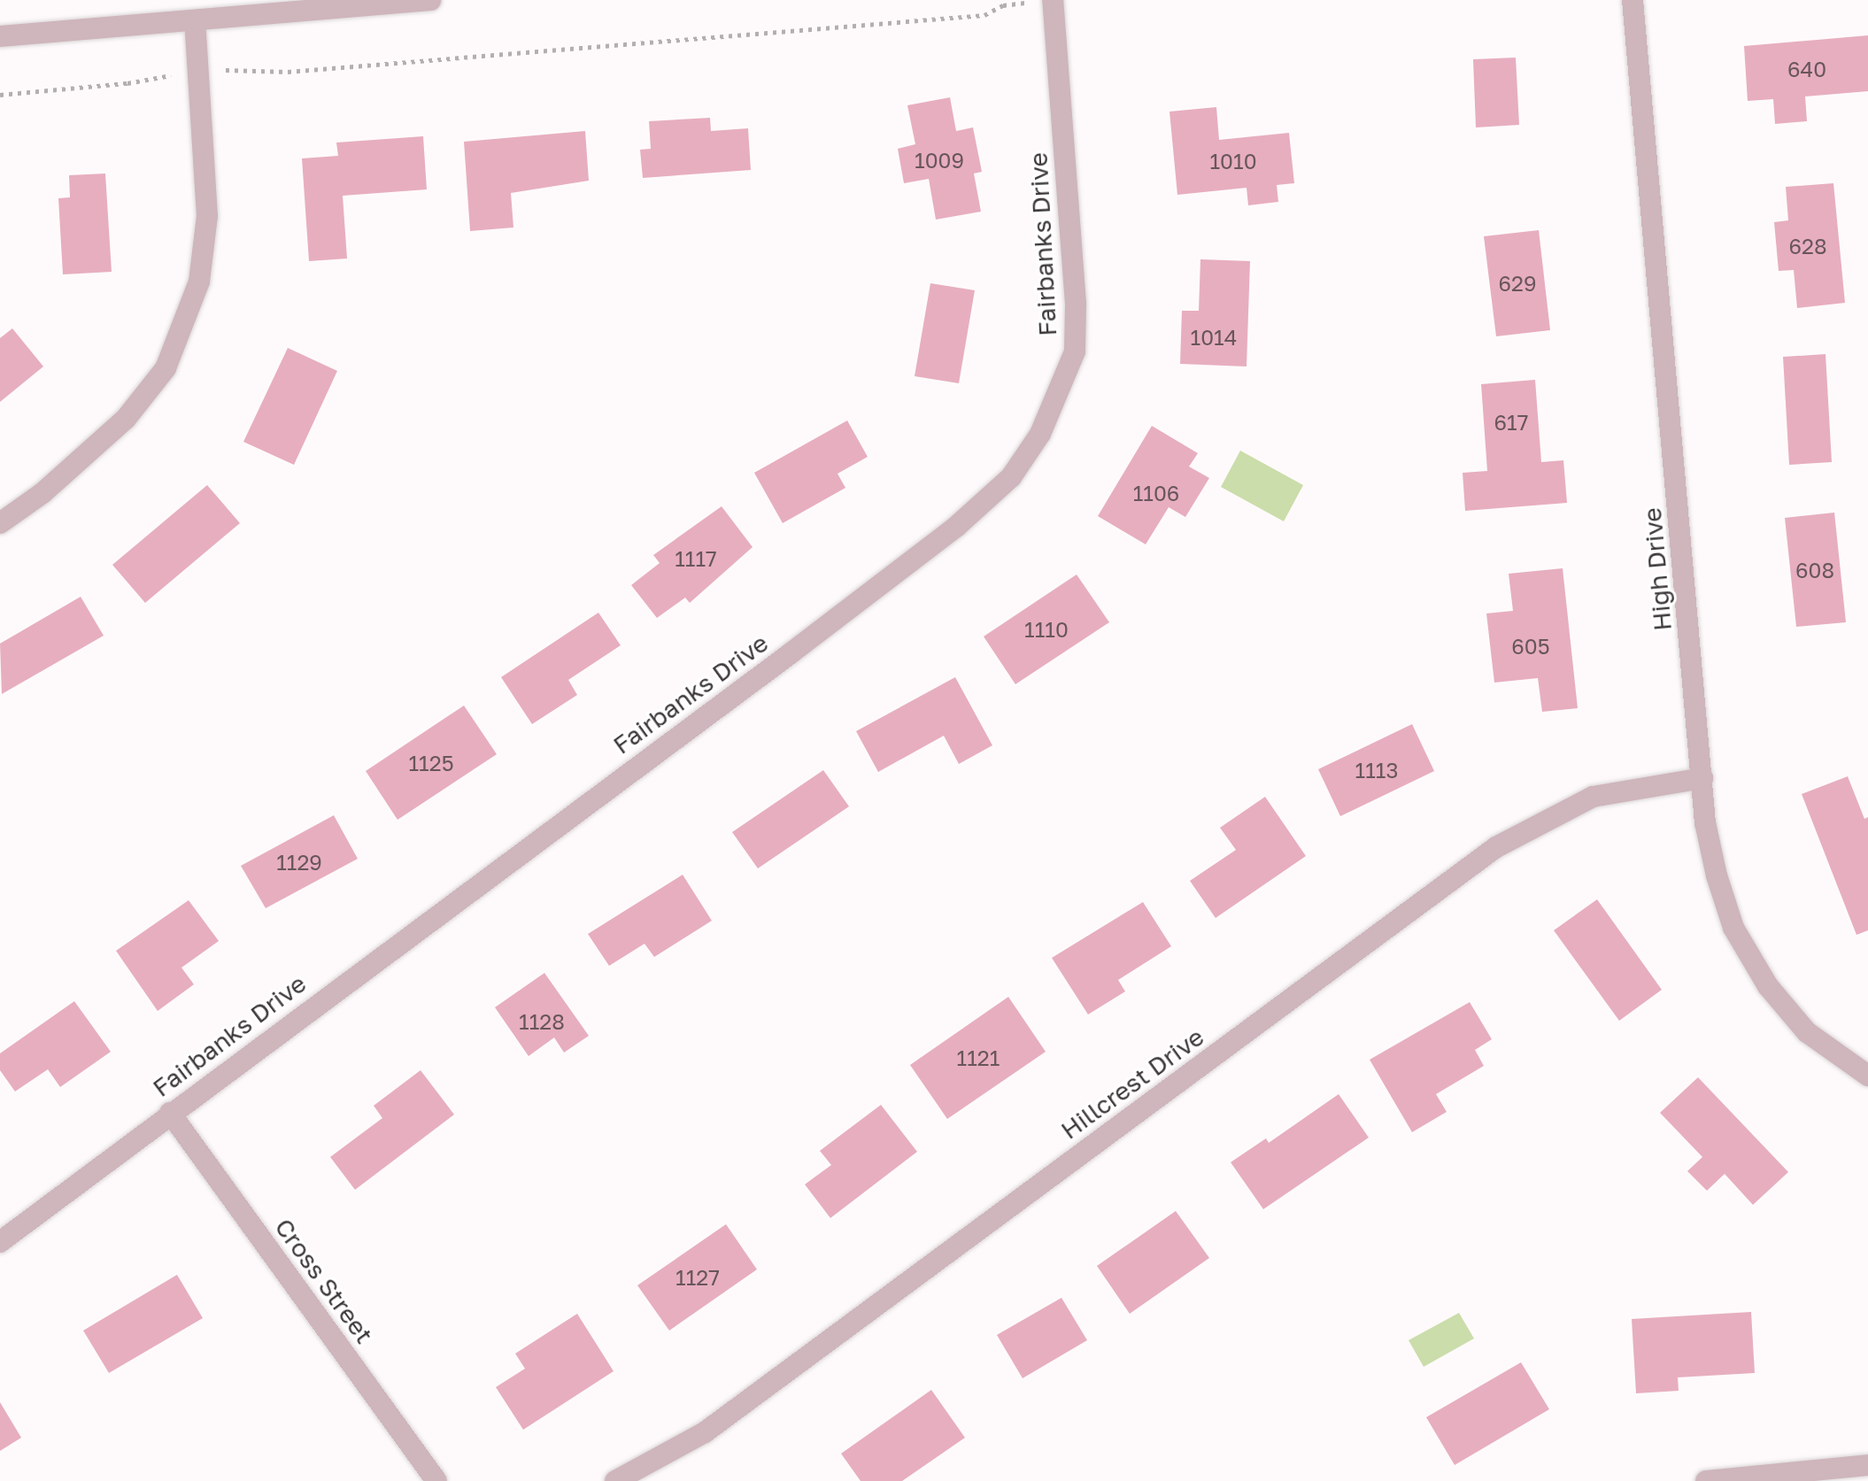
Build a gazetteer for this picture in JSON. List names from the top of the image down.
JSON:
{
  "streets": {
    "street": [
      "Fairbanks Drive",
      "High Drive",
      "Hillcrest Drive",
      "Cross Street"
    ]
  },
  "crossings": [
    ["Fairbanks Drive", "Cross Street"],
    ["High Drive", "Hillcrest Drive"]
  ],
  "house_numbers": [
    "640",
    "1009",
    "1010",
    "628",
    "629",
    "1014",
    "617",
    "1106",
    "1117",
    "608",
    "1110",
    "605",
    "1125",
    "1113",
    "1129",
    "1128",
    "1121",
    "1127"
  ]
}
